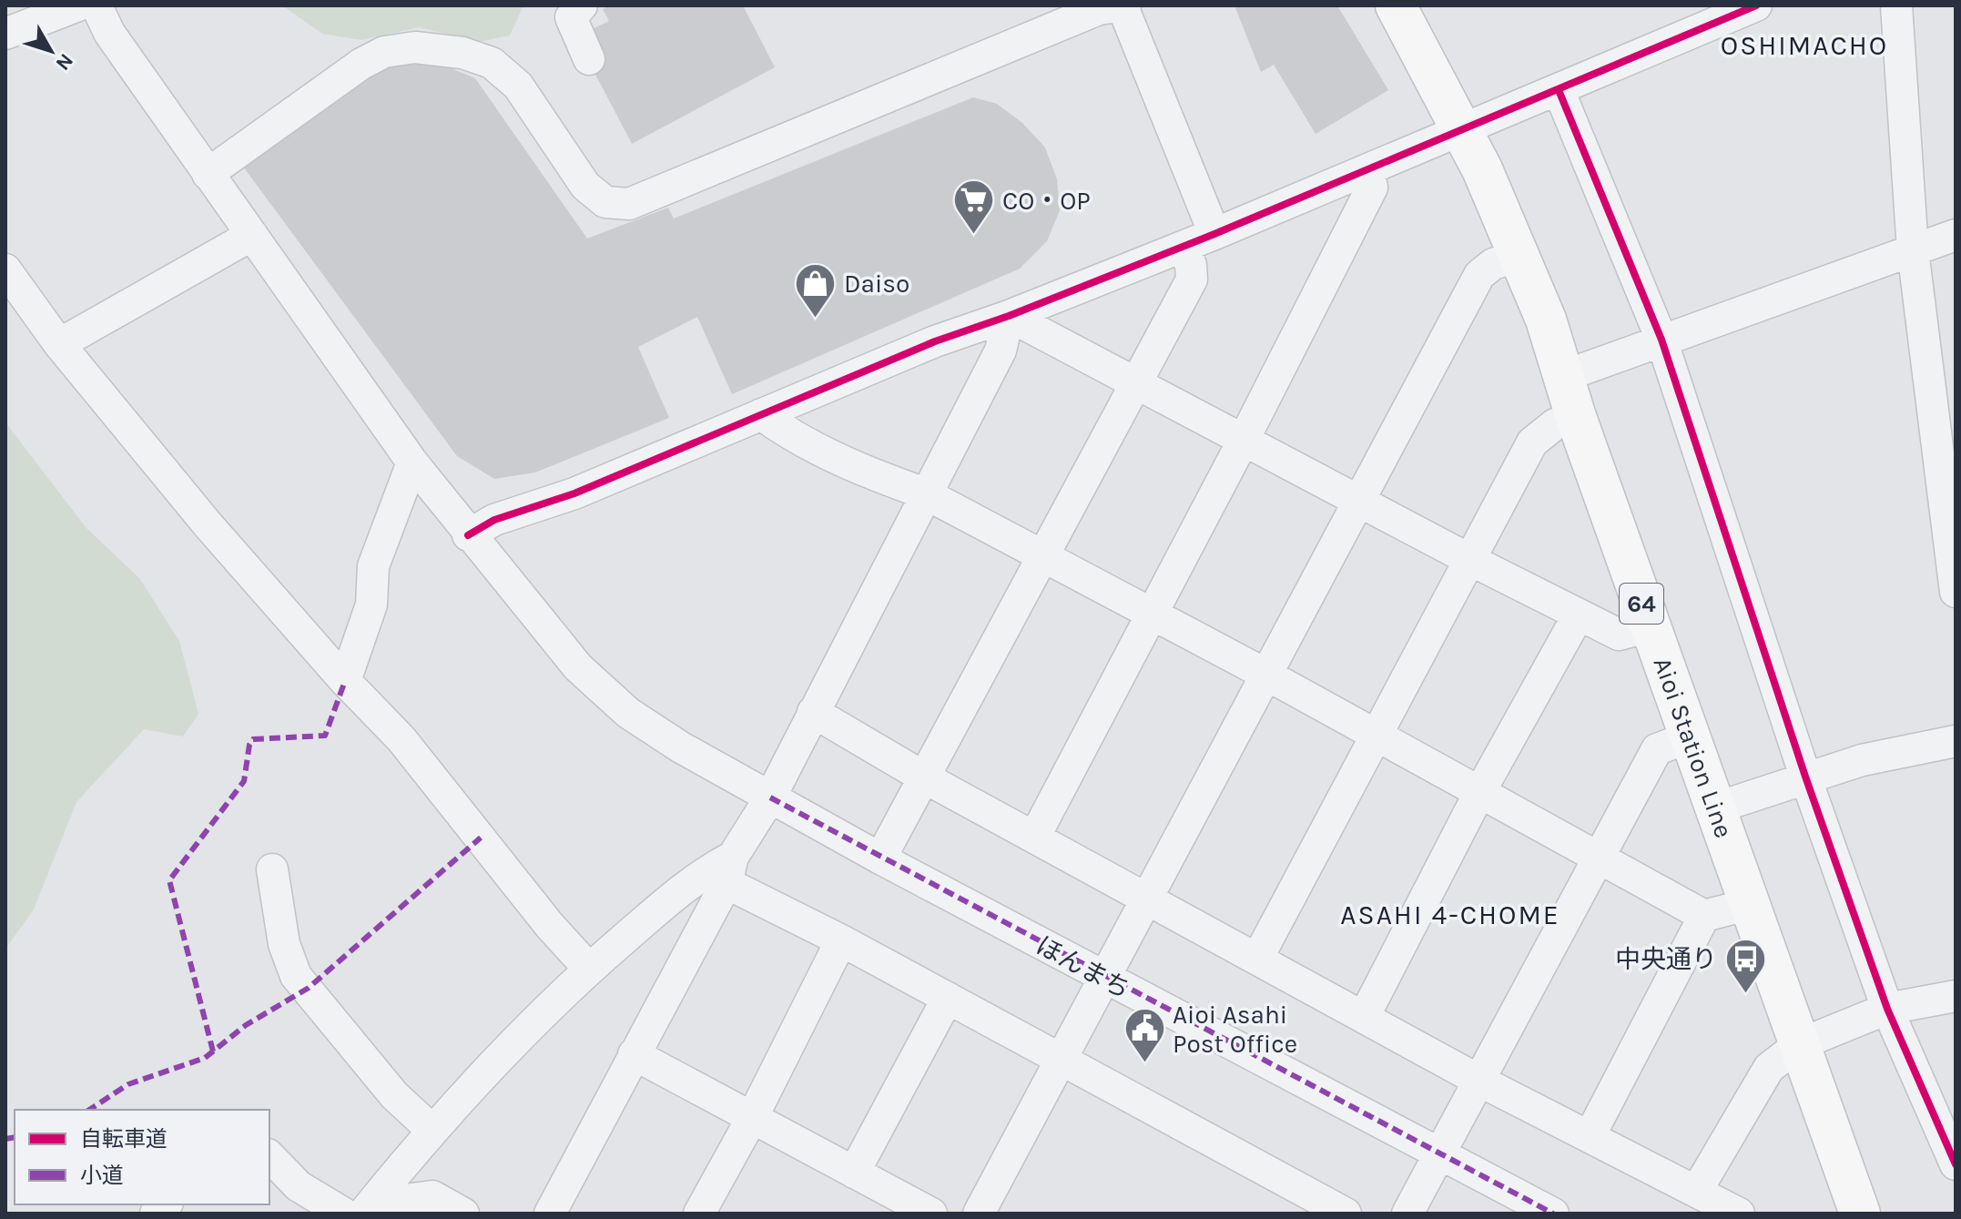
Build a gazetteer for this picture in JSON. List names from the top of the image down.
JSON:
{
  "streets": {
    "main road": ["64", "Aioi Station Line"],
    "street": ["ほんまち"]
  },
  "districts": ["OSHIMACHO", "ASAHI 4-CHOME"],
  "places": {
    "supermarket": ["CO・OP"],
    "shop": ["Daiso"],
    "bus stop": ["中央通り"],
    "public building": ["Aioi Asahi Post Office"]
  },
  "legend": ["自転車道", "小道"],
  "north": "bottom right"
}
